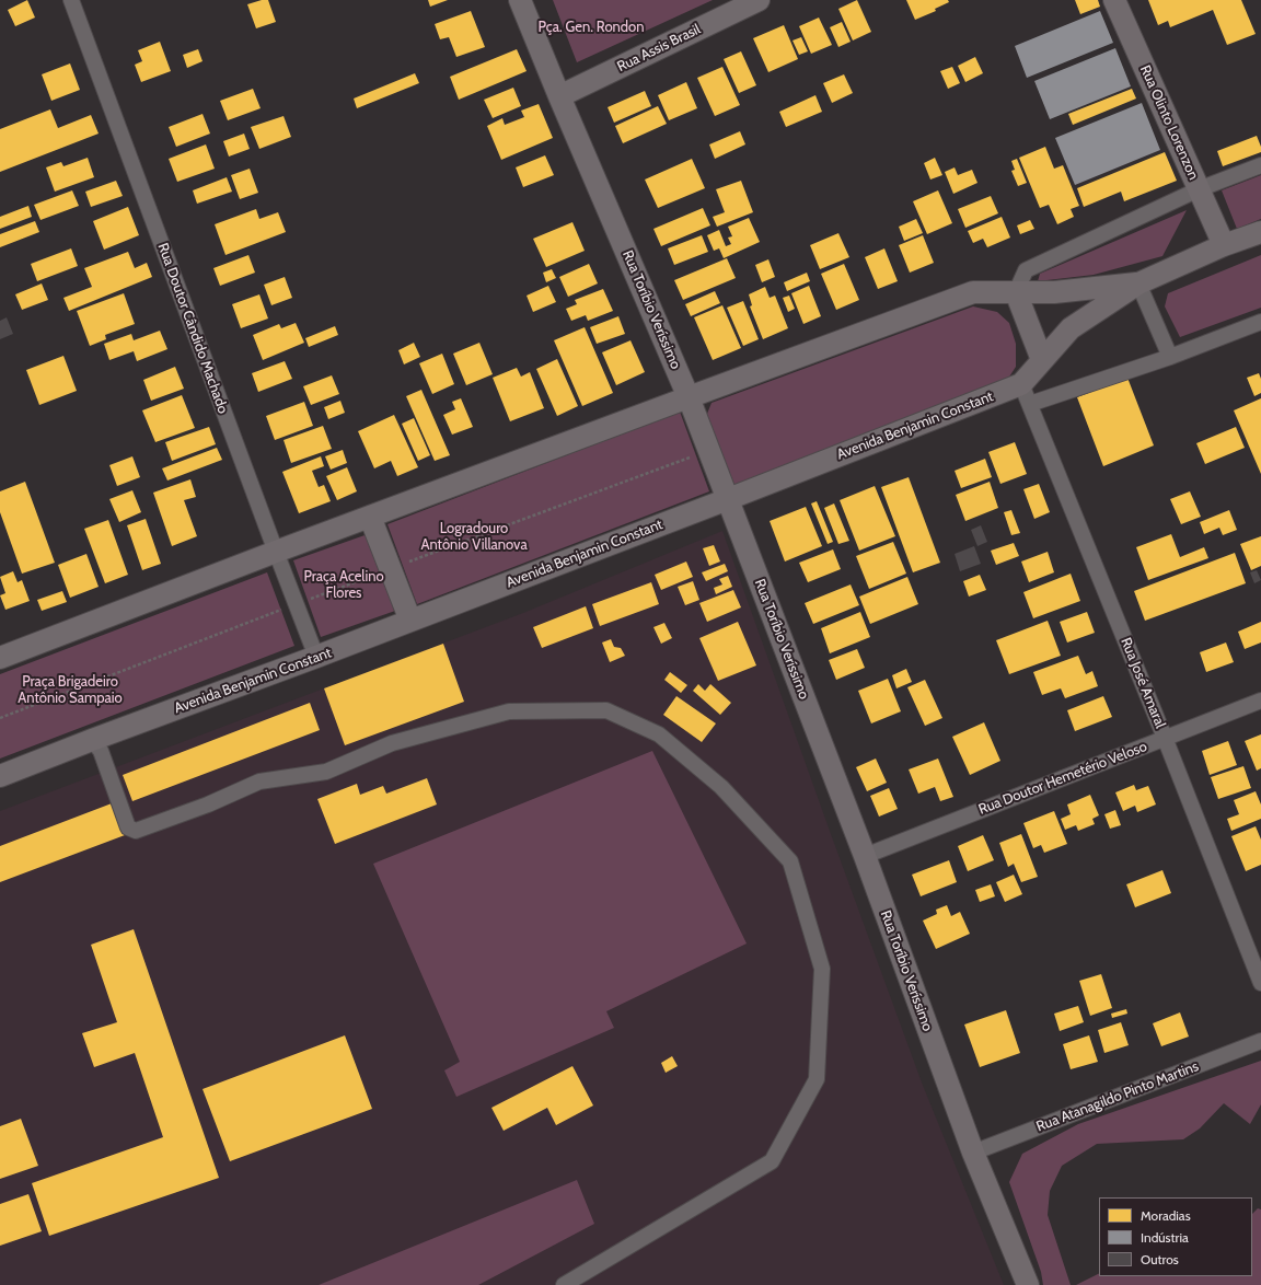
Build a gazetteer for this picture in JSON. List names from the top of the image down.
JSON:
{
  "streets": {
    "main road": [
      "Rua Assis Brasil",
      "Rua Olinto Lorenzon",
      "Rua Toríbio Veríssimo",
      "Avenida Benjamin Constant"
    ],
    "street": [
      "Rua Doutor Cândido Machado",
      "Rua José Amaral",
      "Rua Doutor Hemetério Veloso",
      "Rua Atanagildo Pinto Martins"
    ]
  },
  "crossings": [
    ["Rua Assis Brasil", "Rua Toríbio Veríssimo"],
    ["Rua Olinto Lorenzon", "Avenida Benjamin Constant"],
    ["Rua Toríbio Veríssimo", "Avenida Benjamin Constant"],
    ["Rua Toríbio Veríssimo", "Rua Doutor Hemetério Veloso"],
    ["Rua Toríbio Veríssimo", "Rua Atanagildo Pinto Martins"],
    ["Rua Doutor Cândido Machado", "Avenida Benjamin Constant"],
    ["Avenida Benjamin Constant", "Rua José Amaral"],
    ["Rua José Amaral", "Rua Doutor Hemetério Veloso"]
  ],
  "parks": [
    "Pça. Gen. Rondon",
    "Logradouro Antônio Villanova",
    "Praça Acelino Flores",
    "Praça Brigadeiro Antônio Sampaio"
  ],
  "legend": ["Moradias", "Indústria", "Outros"]
}
